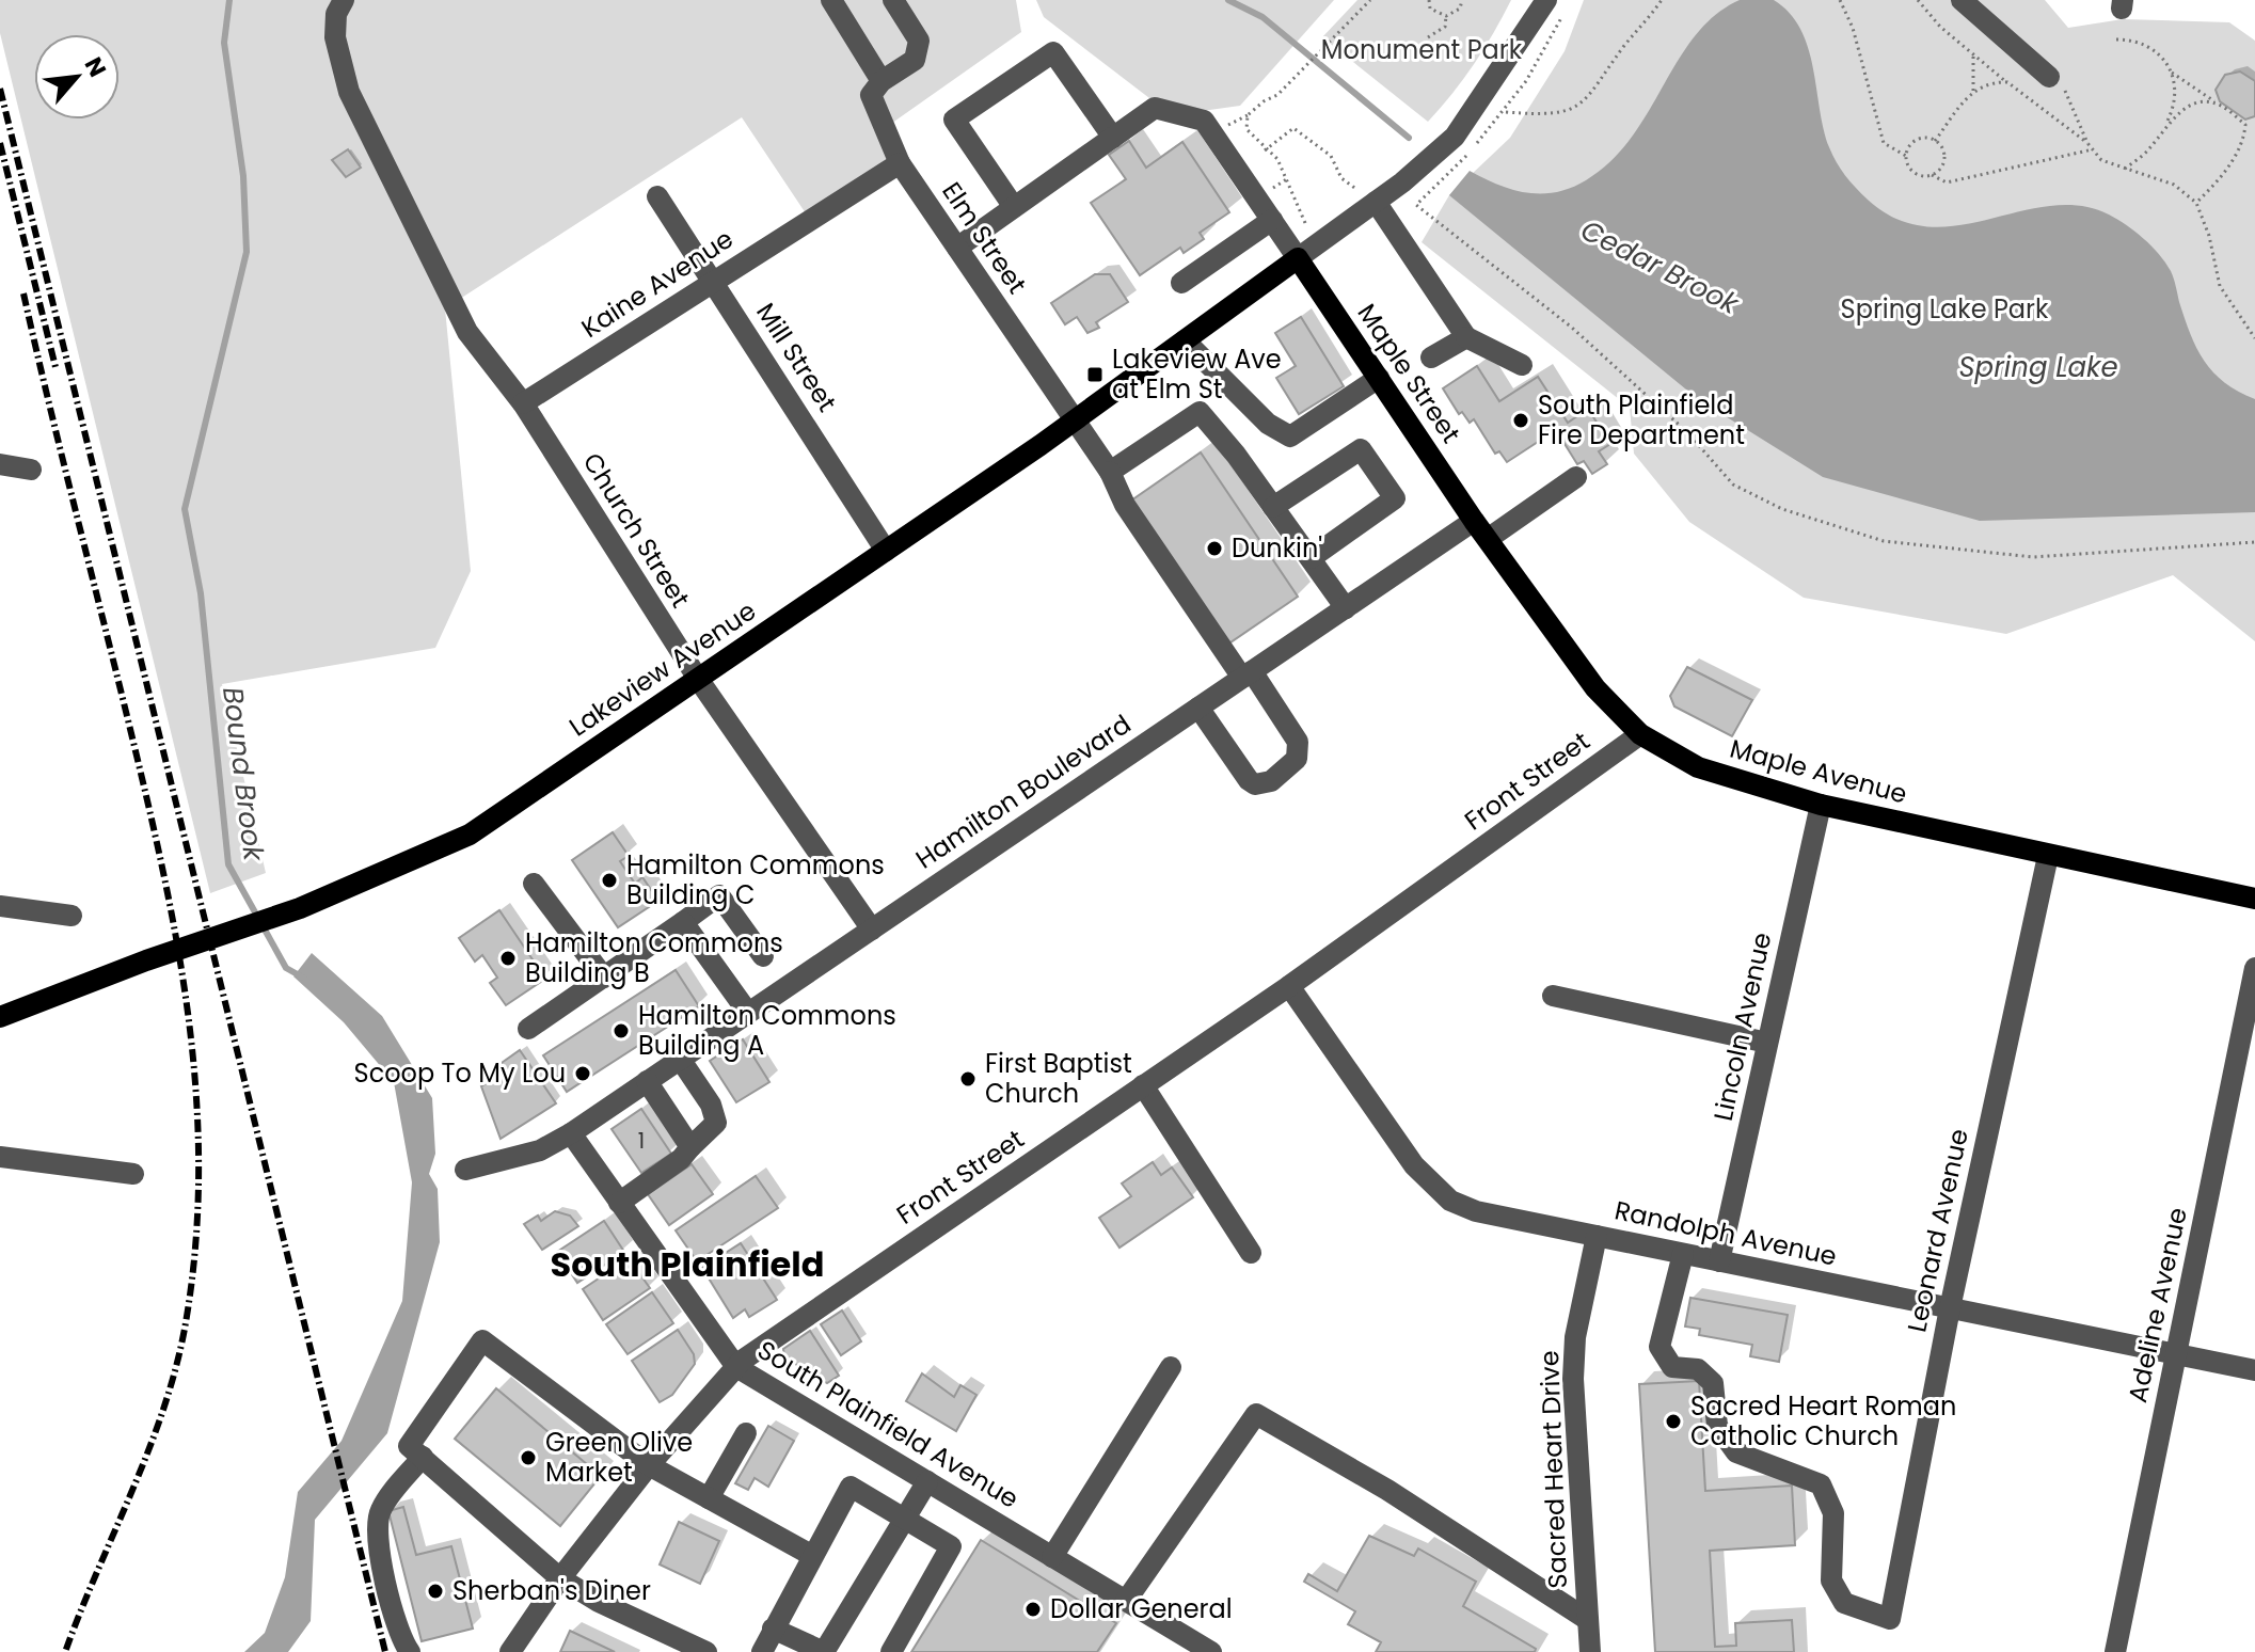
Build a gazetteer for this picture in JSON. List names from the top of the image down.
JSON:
{
  "streets": {
    "main road": ["Maple Street", "Lakeview Avenue", "Maple Avenue"],
    "street": [
      "Elm Street",
      "Kaine Avenue",
      "Mill Street",
      "Church Street",
      "Front Street",
      "Hamilton Boulevard",
      "Lincoln Avenue",
      "Leonard Avenue",
      "Randolph Avenue",
      "Adeline Avenue",
      "South Plainfield Avenue",
      "Sacred Heart Drive"
    ]
  },
  "crossings": [
    ["Elm Street", "Kaine Avenue"],
    ["Elm Street", "Lakeview Avenue"],
    ["Elm Street", "Hamilton Boulevard"],
    ["Kaine Avenue", "Mill Street"],
    ["Kaine Avenue", "Church Street"],
    ["Mill Street", "Lakeview Avenue"],
    ["Maple Street", "Lakeview Avenue"],
    ["Maple Street", "Maple Avenue"],
    ["Maple Street", "Hamilton Boulevard"],
    ["Church Street", "Lakeview Avenue"],
    ["Church Street", "Hamilton Boulevard"],
    ["Maple Avenue", "Front Street"],
    ["Maple Avenue", "Hamilton Boulevard"],
    ["Maple Avenue", "Lincoln Avenue"],
    ["Maple Avenue", "Leonard Avenue"],
    ["Front Street", "Randolph Avenue"],
    ["Front Street", "South Plainfield Avenue"],
    ["Hamilton Boulevard", "South Plainfield Avenue"],
    ["Lincoln Avenue", "Randolph Avenue"],
    ["Leonard Avenue", "Randolph Avenue"],
    ["Randolph Avenue", "Adeline Avenue"],
    ["Randolph Avenue", "Sacred Heart Drive"]
  ],
  "districts": ["South Plainfield"],
  "water": ["Cedar Brook", "Spring Lake", "Bound Brook"],
  "parks": ["Monument Park", "Spring Lake Park"],
  "places": {
    "transit": ["Lakeview Ave at Elm St"],
    "other": [
      "South Plainfield Fire Department",
      "Dunkin'",
      "Hamilton Commons Building C",
      "Hamilton Commons Building B",
      "Hamilton Commons Building A",
      "Scoop To My Lou",
      "First Baptist Church",
      "Sacred Heart Roman Catholic Church",
      "Green Olive Market",
      "Sherban's Diner",
      "Dollar General"
    ]
  },
  "house_numbers": ["1"],
  "north": "top right"
}
